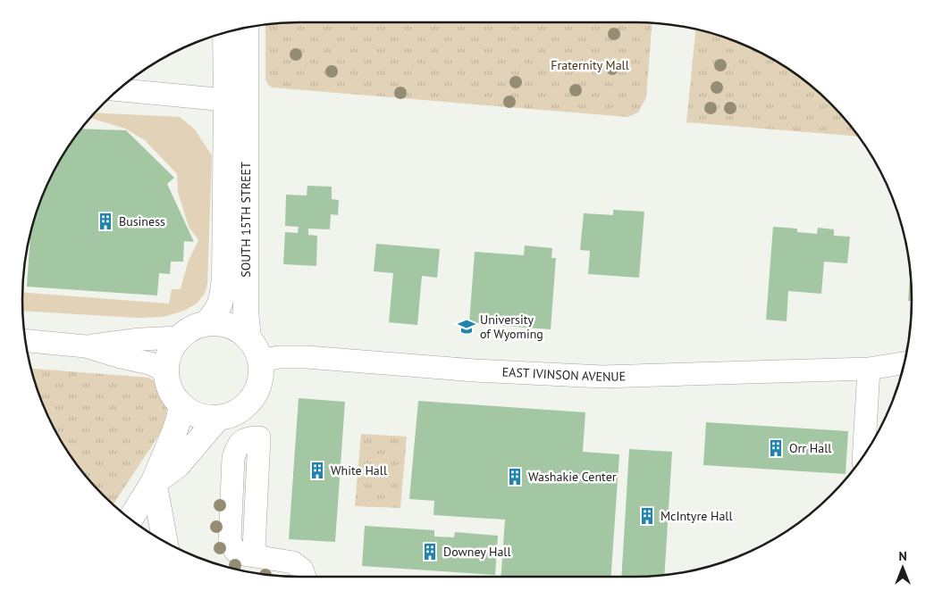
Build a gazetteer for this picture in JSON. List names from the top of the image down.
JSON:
{
  "streets": {
    "main road": ["SOUTH 15TH STREET"],
    "street": ["EAST IVINSON AVENUE"]
  },
  "crossings": [
    ["SOUTH 15TH STREET", "EAST IVINSON AVENUE"]
  ],
  "parks": ["Fraternity Mall"],
  "places": {
    "building": [
      "Business",
      "Orr Hall",
      "White Hall",
      "Washakie Center",
      "McIntyre Hall",
      "Downey Hall"
    ],
    "school or university": ["University of Wyoming"]
  },
  "north": "top"
}
